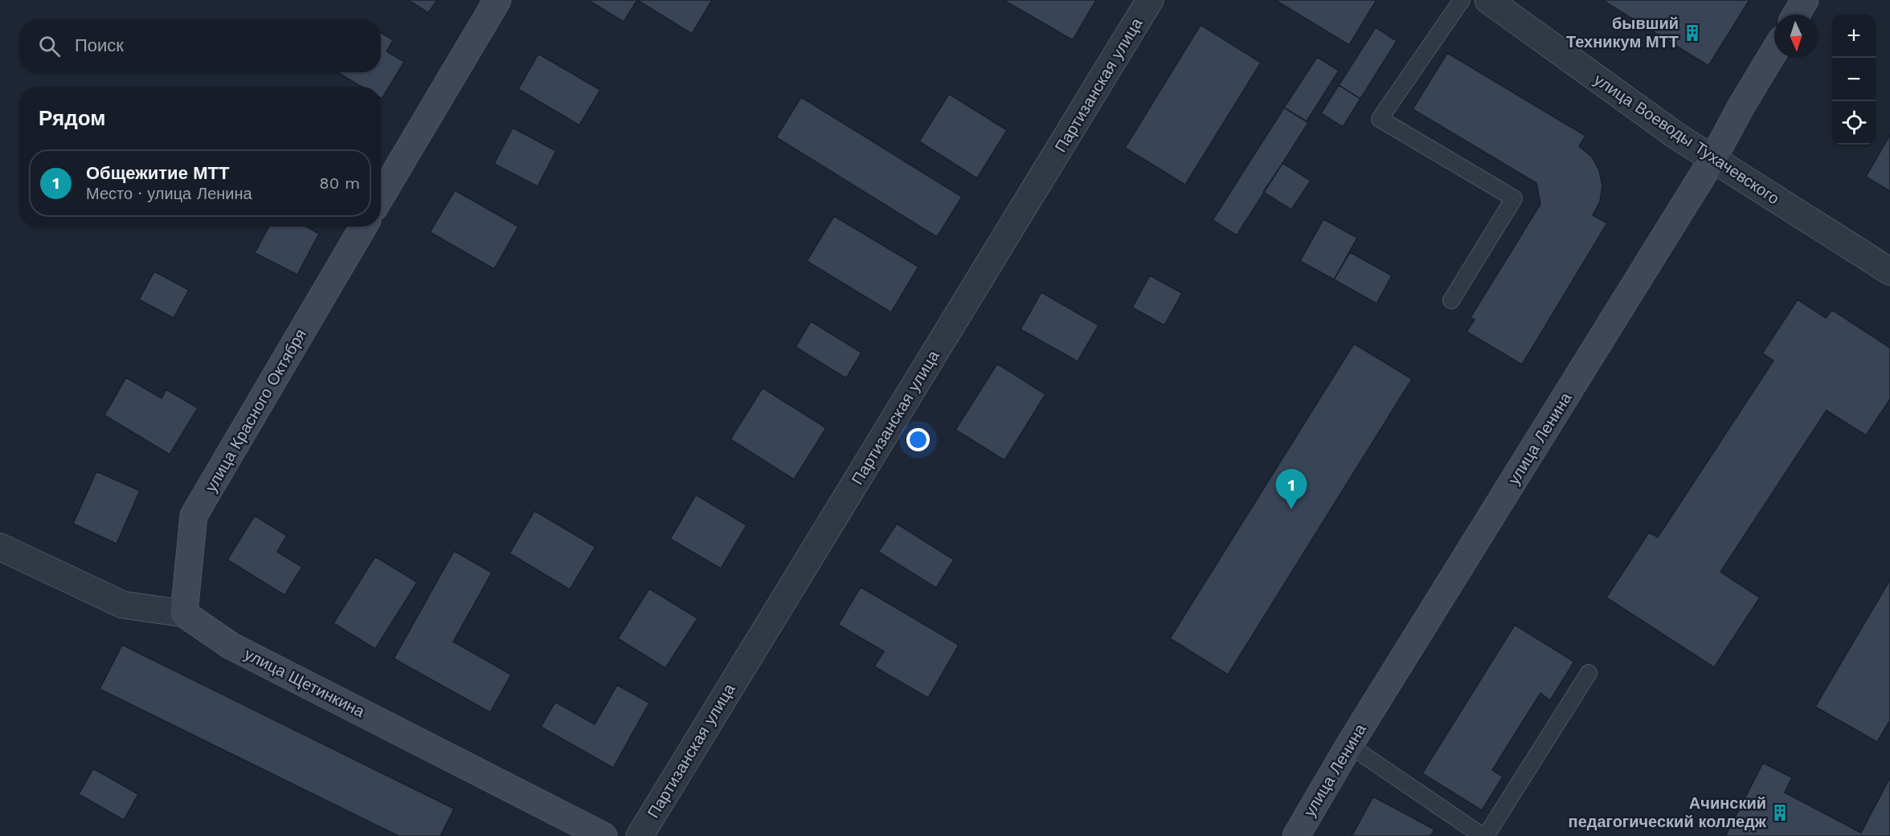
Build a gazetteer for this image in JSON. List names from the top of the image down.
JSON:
{
  "streets": {
    "main road": ["улица Красного Октября", "улица Ленина", "улица Щетинкина"],
    "street": ["Партизанская улица", "улица Воеводы Тухачевского"]
  },
  "crossings": [
    ["улица Воеводы Тухачевского", "улица Ленина"],
    ["улица Красного Октября", "улица Щетинкина"]
  ],
  "places": {
    "building": ["бывший Техникум МТТ", "Ачинский педагогический колледж"]
  },
  "north": "bottom",
  "page": {
    "map_buttons": ["+", "−"],
    "search": "Поиск",
    "heading": "Рядом",
    "list": [
      {
        "mark": "1",
        "name": "Общежитие МТТ",
        "note": "Место · улица Ленина",
        "value": "80 m"
      }
    ],
    "pins": "1"
  }
}
